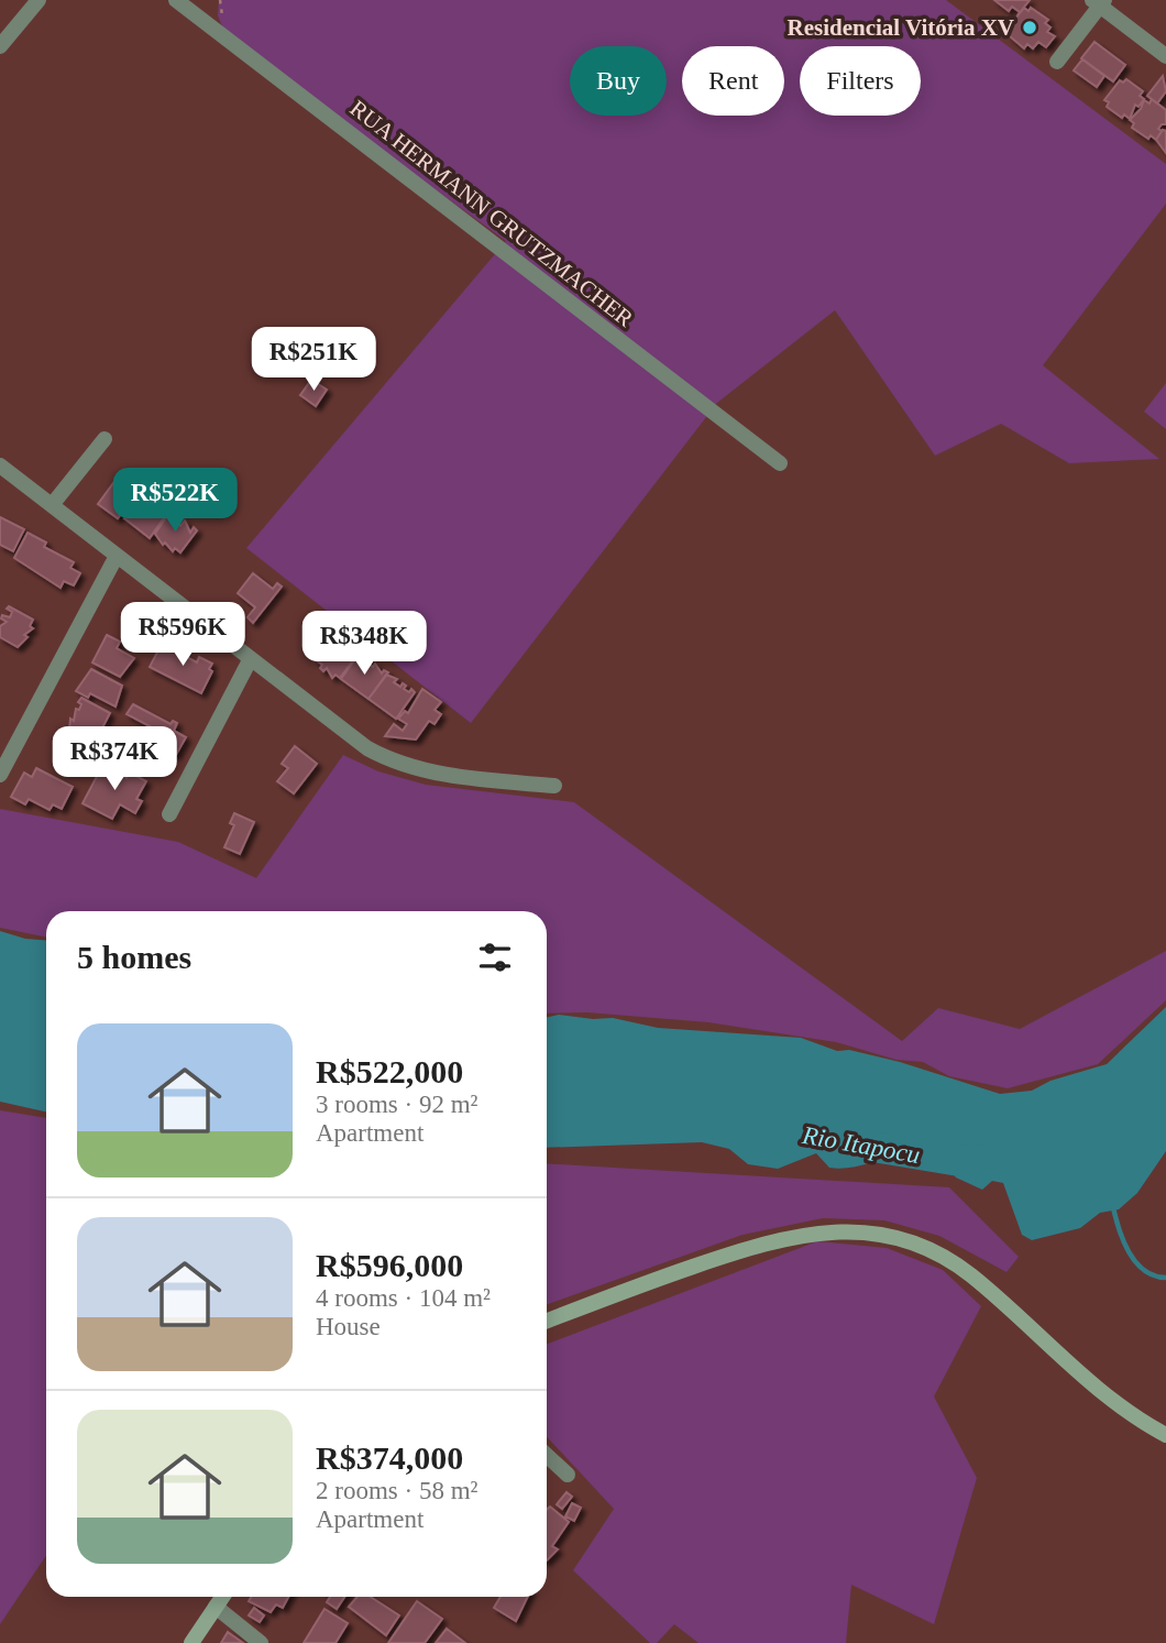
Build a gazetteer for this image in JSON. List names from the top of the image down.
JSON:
{
  "streets": {
    "street": ["RUA HERMANN GRUTZMACHER"]
  },
  "water": ["Rio Itapocu"],
  "places": ["Residencial Vitória XV"],
  "page": {
    "chip": ["Buy", "Rent", "Filters"],
    "price": [
      "R$251K",
      "R$522K",
      "R$596K",
      "R$348K",
      "R$374K"
    ],
    "heading": "5 homes",
    "list": [
      {
        "name": "R$522,000",
        "note": "3 rooms · 92 m² · Apartment"
      },
      {
        "name": "R$596,000",
        "note": "4 rooms · 104 m² · House"
      },
      {
        "name": "R$374,000",
        "note": "2 rooms · 58 m² · Apartment"
      }
    ]
  }
}
